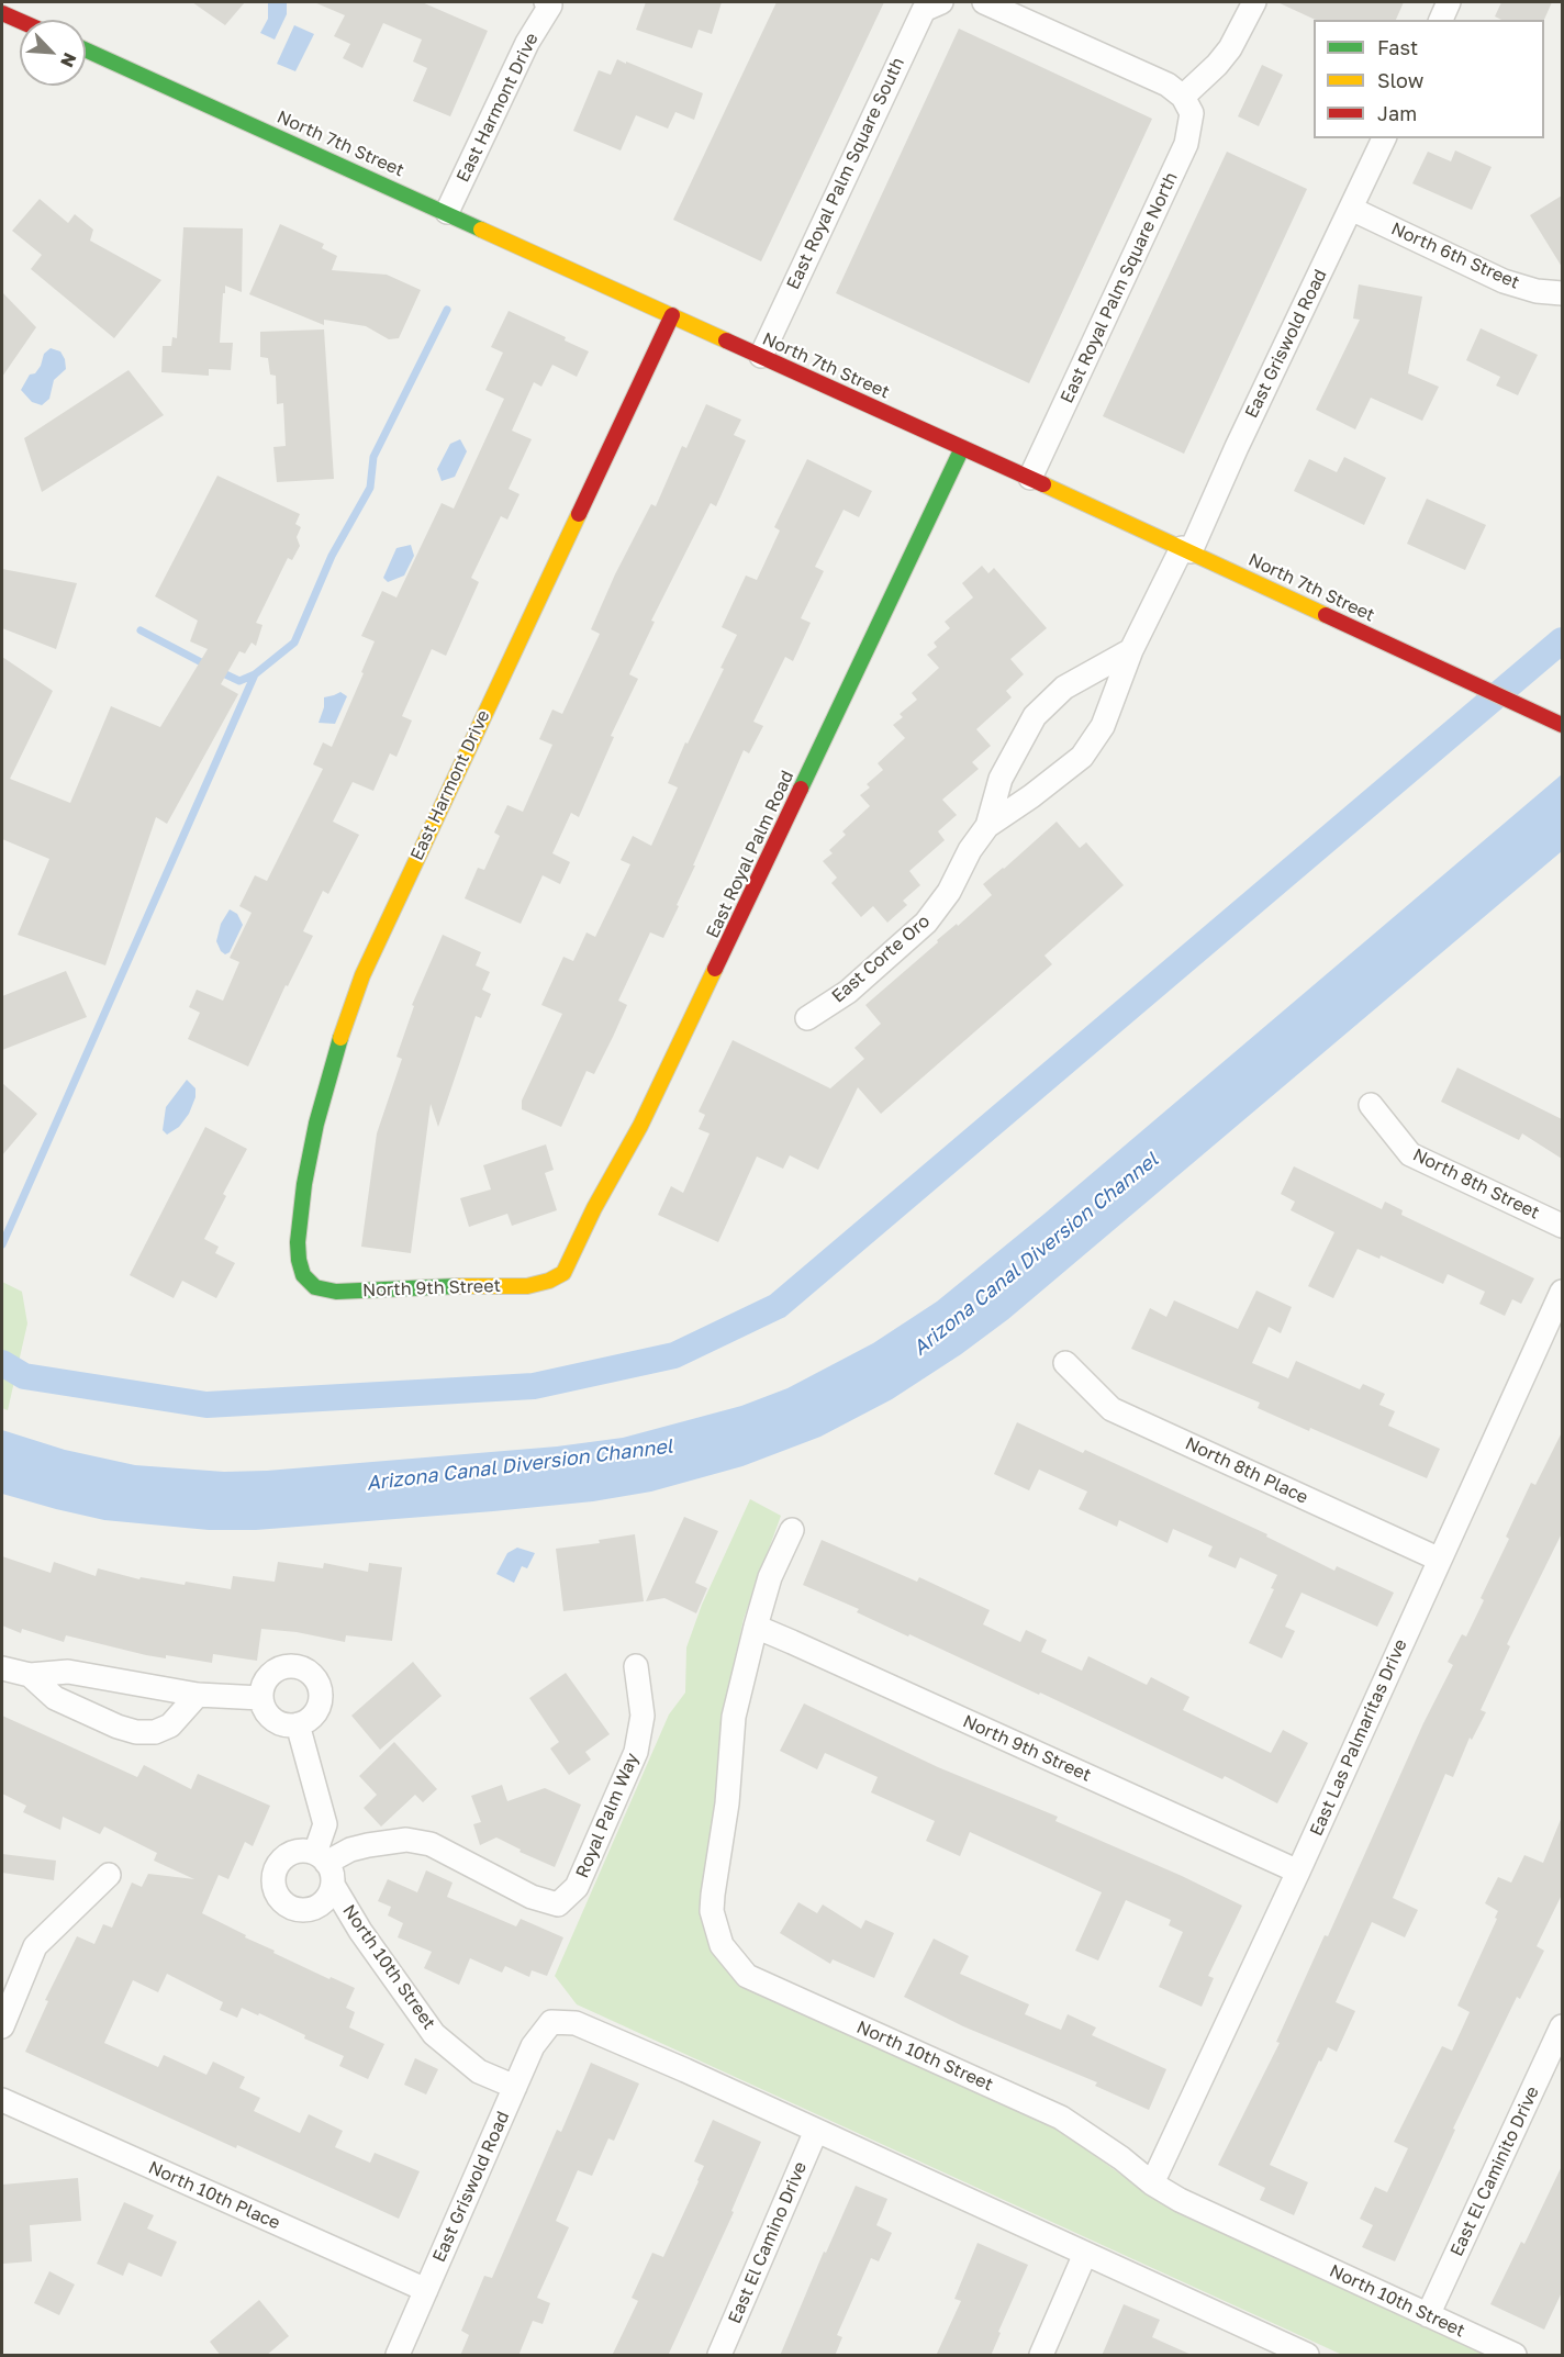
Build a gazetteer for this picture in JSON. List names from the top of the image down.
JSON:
{
  "streets": {
    "street": [
      "East Harmont Drive",
      "North 7th Street",
      "East Royal Palm Square South",
      "North 6th Street",
      "East Royal Palm Square North",
      "East Griswold Road",
      "East Royal Palm Road",
      "East Corte Oro",
      "North 8th Street",
      "North 9th Street",
      "North 8th Place",
      "East Las Palmaritas Drive",
      "Royal Palm Way",
      "North 10th Street",
      "East El Caminito Drive",
      "North 10th Place",
      "East El Camino Drive"
    ]
  },
  "crossings": [
    ["East Harmont Drive", "North 7th Street"],
    ["East Harmont Drive", "North 9th Street"],
    ["North 7th Street", "East Royal Palm Square South"],
    ["North 7th Street", "East Royal Palm Square North"],
    ["North 7th Street", "East Griswold Road"],
    ["North 7th Street", "East Royal Palm Road"],
    ["North 7th Street", "East Corte Oro"],
    ["North 6th Street", "East Griswold Road"],
    ["East Griswold Road", "East Corte Oro"],
    ["East Griswold Road", "North 10th Street"],
    ["East Griswold Road", "North 10th Place"],
    ["East Griswold Road", "East El Camino Drive"],
    ["East Royal Palm Road", "North 9th Street"],
    ["North 9th Street", "East Las Palmaritas Drive"],
    ["North 9th Street", "North 10th Street"],
    ["North 8th Place", "East Las Palmaritas Drive"],
    ["East Las Palmaritas Drive", "North 10th Street"],
    ["Royal Palm Way", "North 10th Street"],
    ["North 10th Street", "East El Caminito Drive"]
  ],
  "water": ["Arizona Canal Diversion Channel"],
  "legend": ["Fast", "Slow", "Jam"],
  "north": "bottom right"
}
